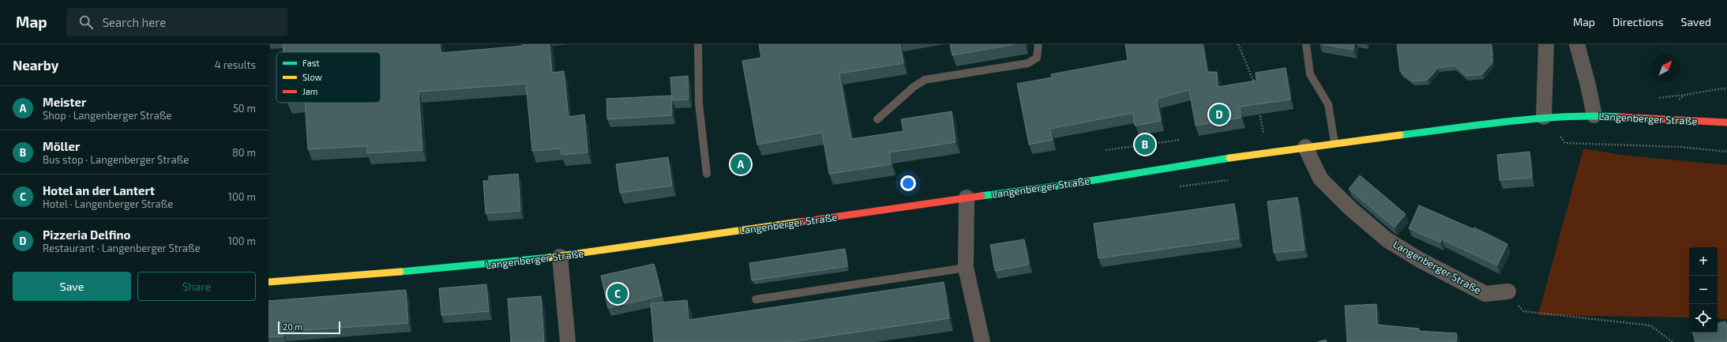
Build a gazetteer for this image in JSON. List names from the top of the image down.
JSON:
{
  "streets": {
    "main road": ["Langenberger Straße"]
  },
  "legend": ["Fast", "Slow", "Jam"],
  "scale_bar": "20 m",
  "north": "top right",
  "page": {
    "header": "Map",
    "search": "Search here",
    "nav": ["Map", "Directions", "Saved"],
    "heading": ["Nearby", "4 results"],
    "list": [
      {
        "mark": "A",
        "name": "Meister",
        "note": "Shop · Langenberger Straße",
        "value": "50 m"
      },
      {
        "mark": "B",
        "name": "Möller",
        "note": "Bus stop · Langenberger Straße",
        "value": "80 m"
      },
      {
        "mark": "C",
        "name": "Hotel an der Lantert",
        "note": "Hotel · Langenberger Straße",
        "value": "100 m"
      },
      {
        "mark": "D",
        "name": "Pizzeria Delfino",
        "note": "Restaurant · Langenberger Straße",
        "value": "100 m"
      }
    ],
    "pins": [
      "D",
      "B",
      "A",
      "C"
    ],
    "map_buttons": ["+", "−"],
    "buttons": ["Save", "Share"],
    "scale": "20 m"
  }
}
